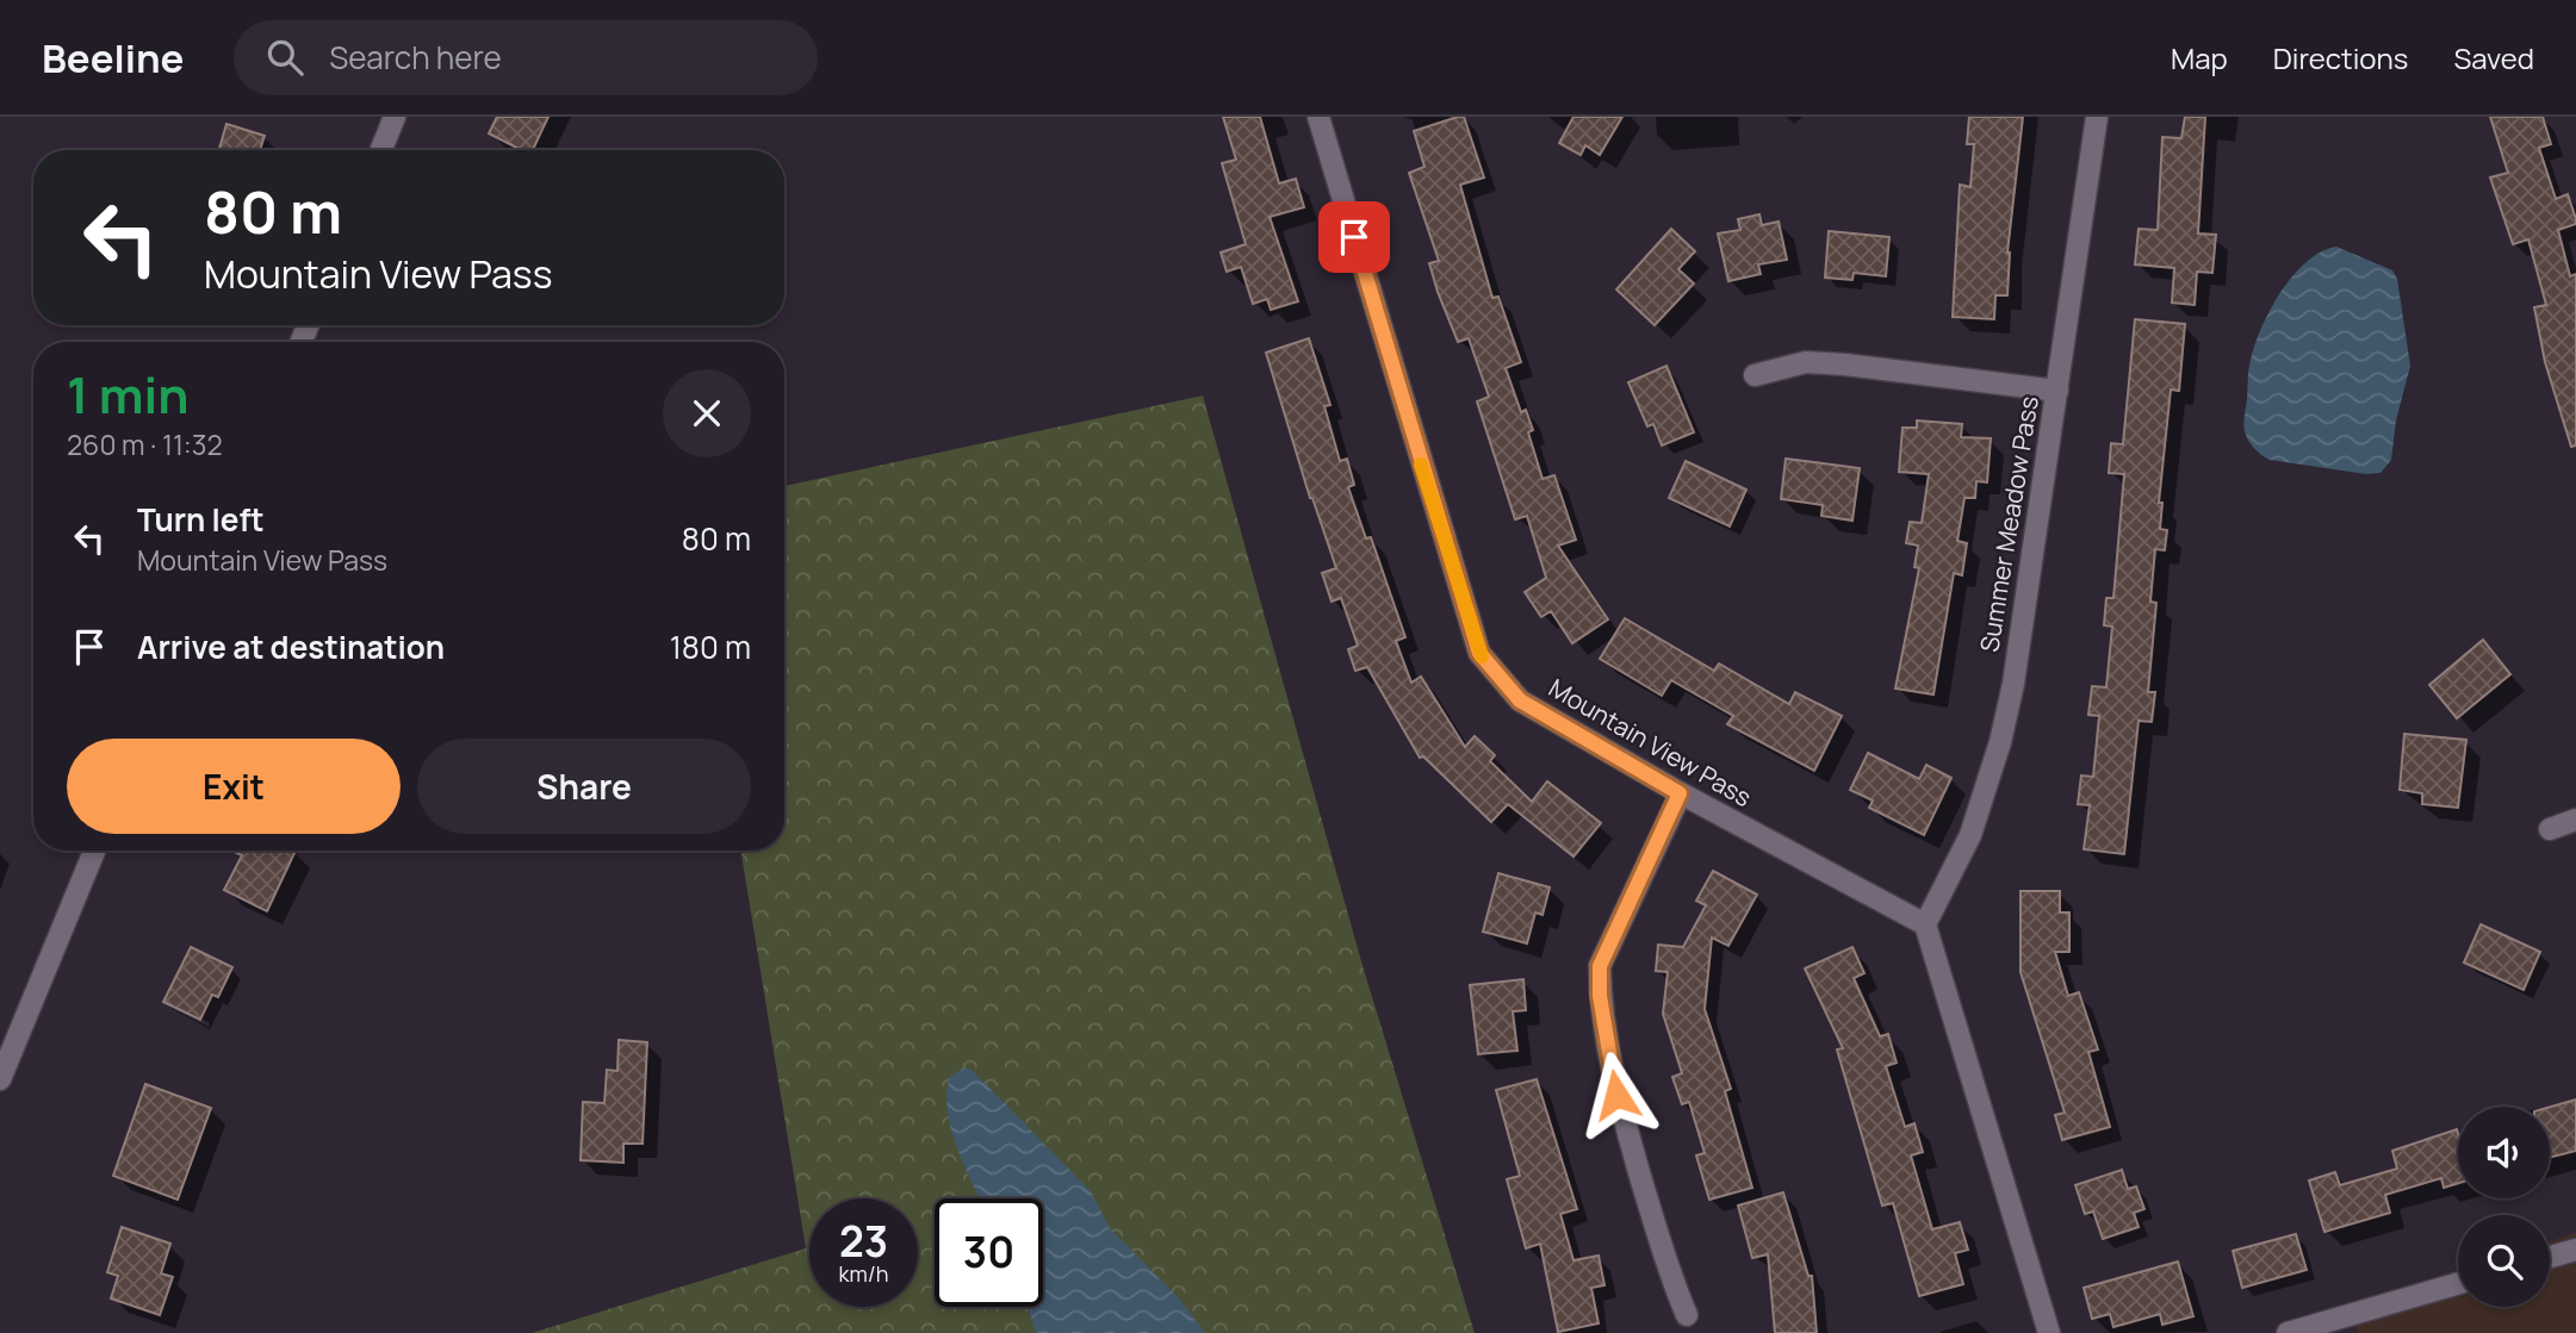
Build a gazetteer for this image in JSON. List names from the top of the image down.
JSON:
{
  "streets": {
    "street": ["Summer Meadow Pass", "Mountain View Pass"]
  },
  "crossings": [
    ["Summer Meadow Pass", "Mountain View Pass"]
  ],
  "page": {
    "header": "Beeline",
    "search": "Search here",
    "nav": ["Map", "Directions", "Saved"],
    "turn": ["80 m", "Mountain View Pass"],
    "heading": ["1 min", "260 m · 11:32"],
    "list": [
      {
        "name": "Turn left",
        "note": "Mountain View Pass",
        "value": "80 m"
      },
      {
        "name": "Arrive at destination",
        "value": "180 m"
      }
    ],
    "buttons": ["Exit", "Share"],
    "speed": "23 km/h",
    "limit": "30"
  }
}
